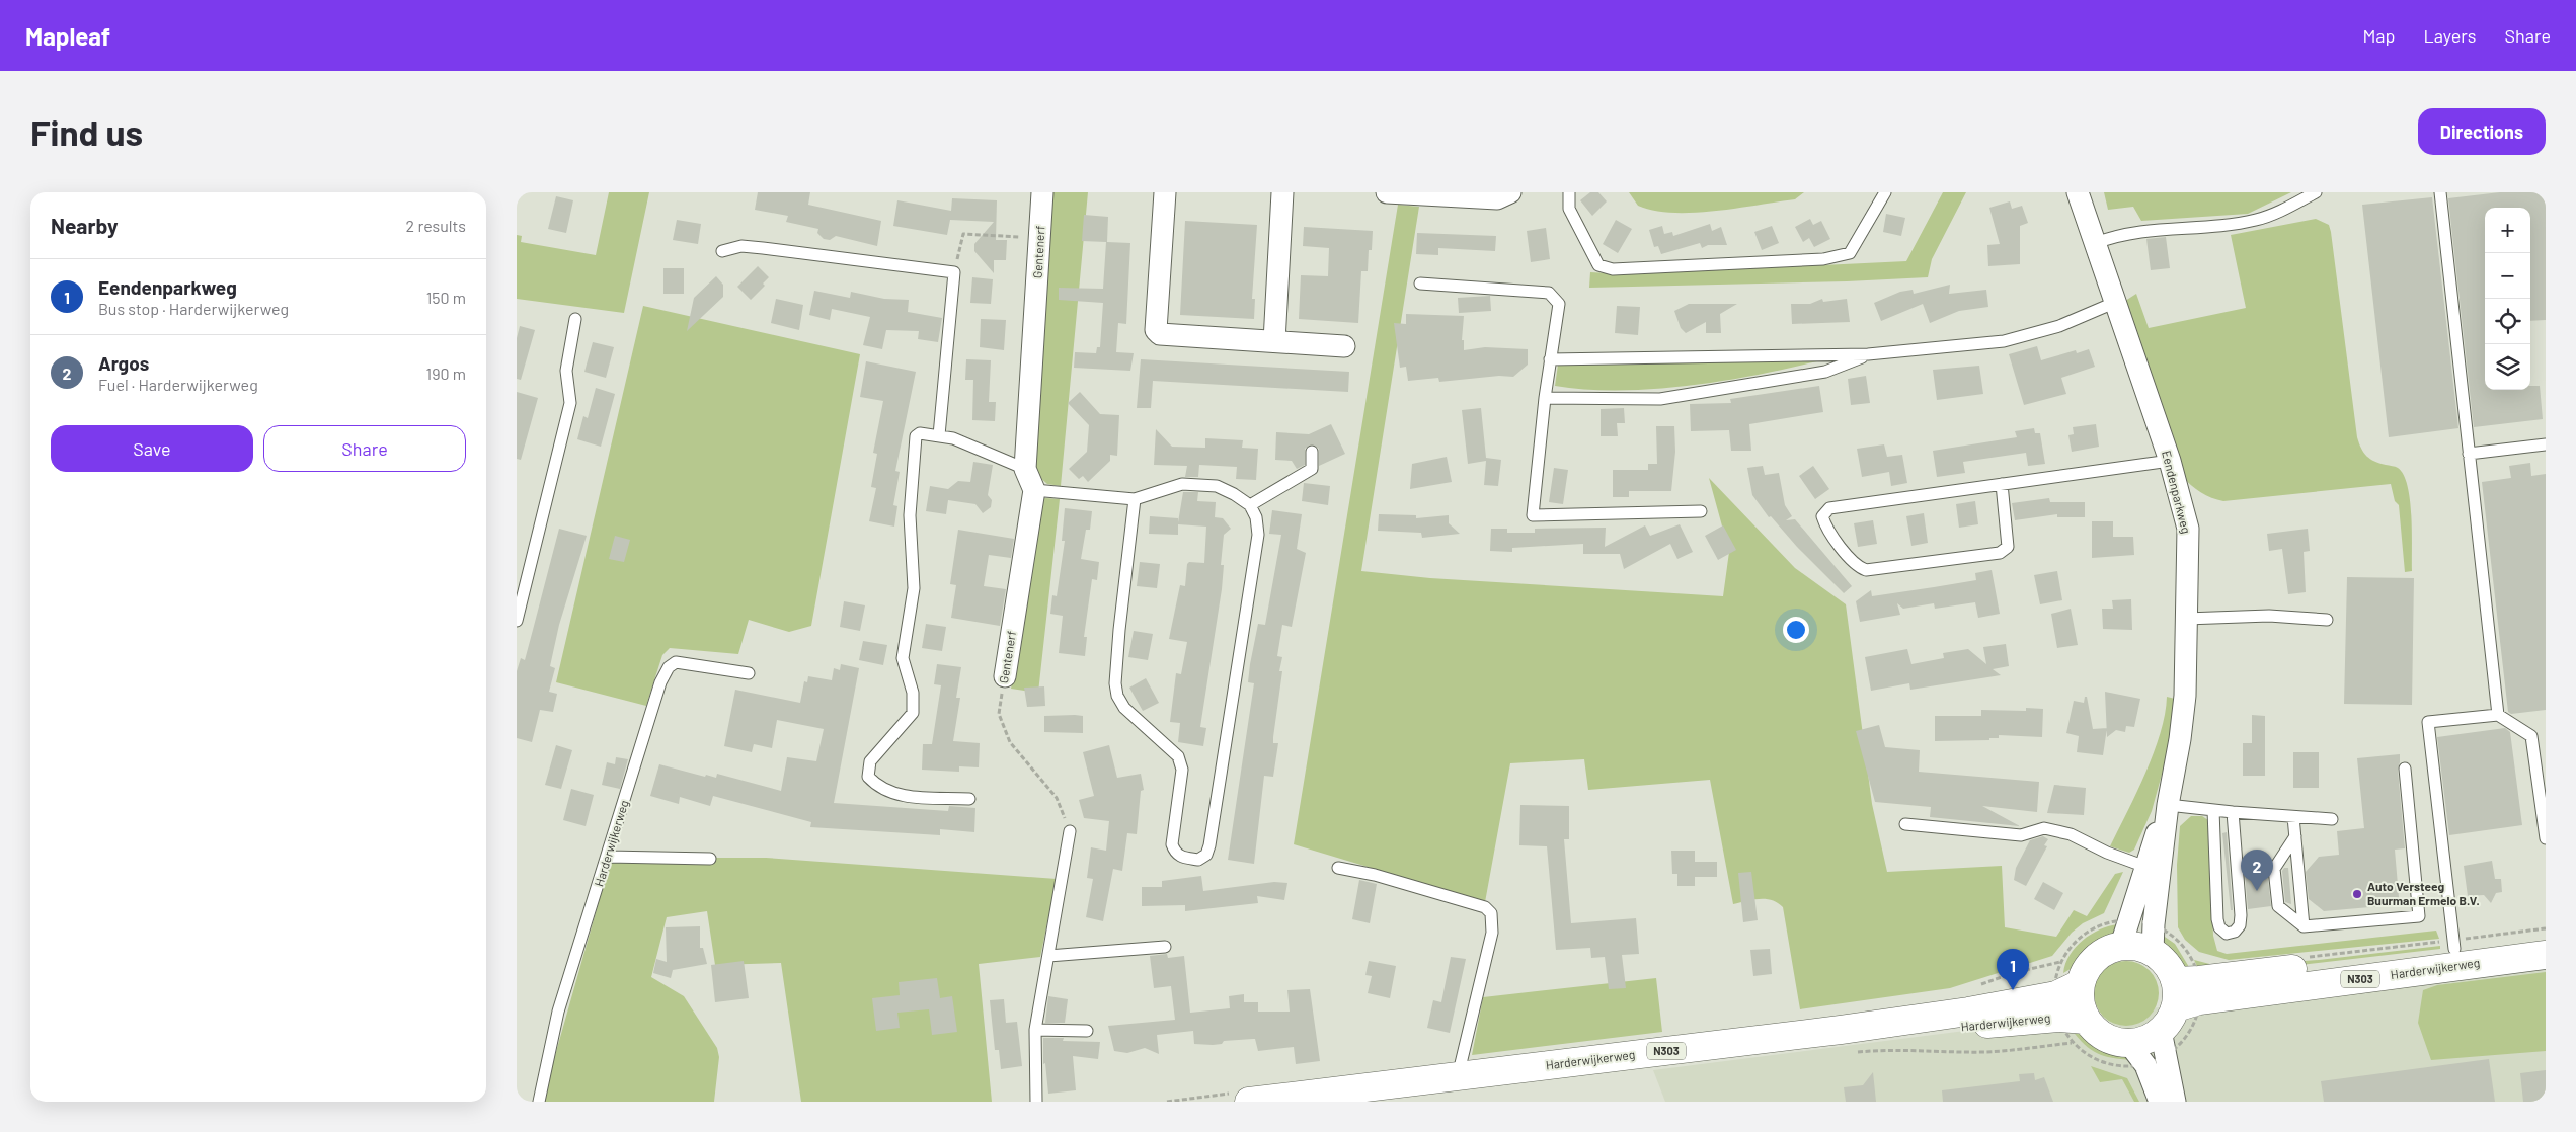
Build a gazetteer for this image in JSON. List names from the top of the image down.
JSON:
{
  "streets": {
    "main road": ["Harderwijkerweg", "N303"],
    "street": ["Gentenerf", "Eendenparkweg"]
  },
  "places": ["Auto Versteeg Buurman Ermelo B.V."],
  "page": {
    "header": "Mapleaf",
    "nav": ["Map", "Layers", "Share"],
    "buttons": [
      "Directions",
      ["Save", "Share"]
    ],
    "title": "Find us",
    "heading": ["Nearby", "2 results"],
    "map_buttons": ["+", "−"],
    "list": [
      {
        "mark": "1",
        "name": "Eendenparkweg",
        "note": "Bus stop · Harderwijkerweg",
        "value": "150 m"
      },
      {
        "mark": "2",
        "name": "Argos",
        "note": "Fuel · Harderwijkerweg",
        "value": "190 m"
      }
    ],
    "pins": ["2", "1"]
  }
}
